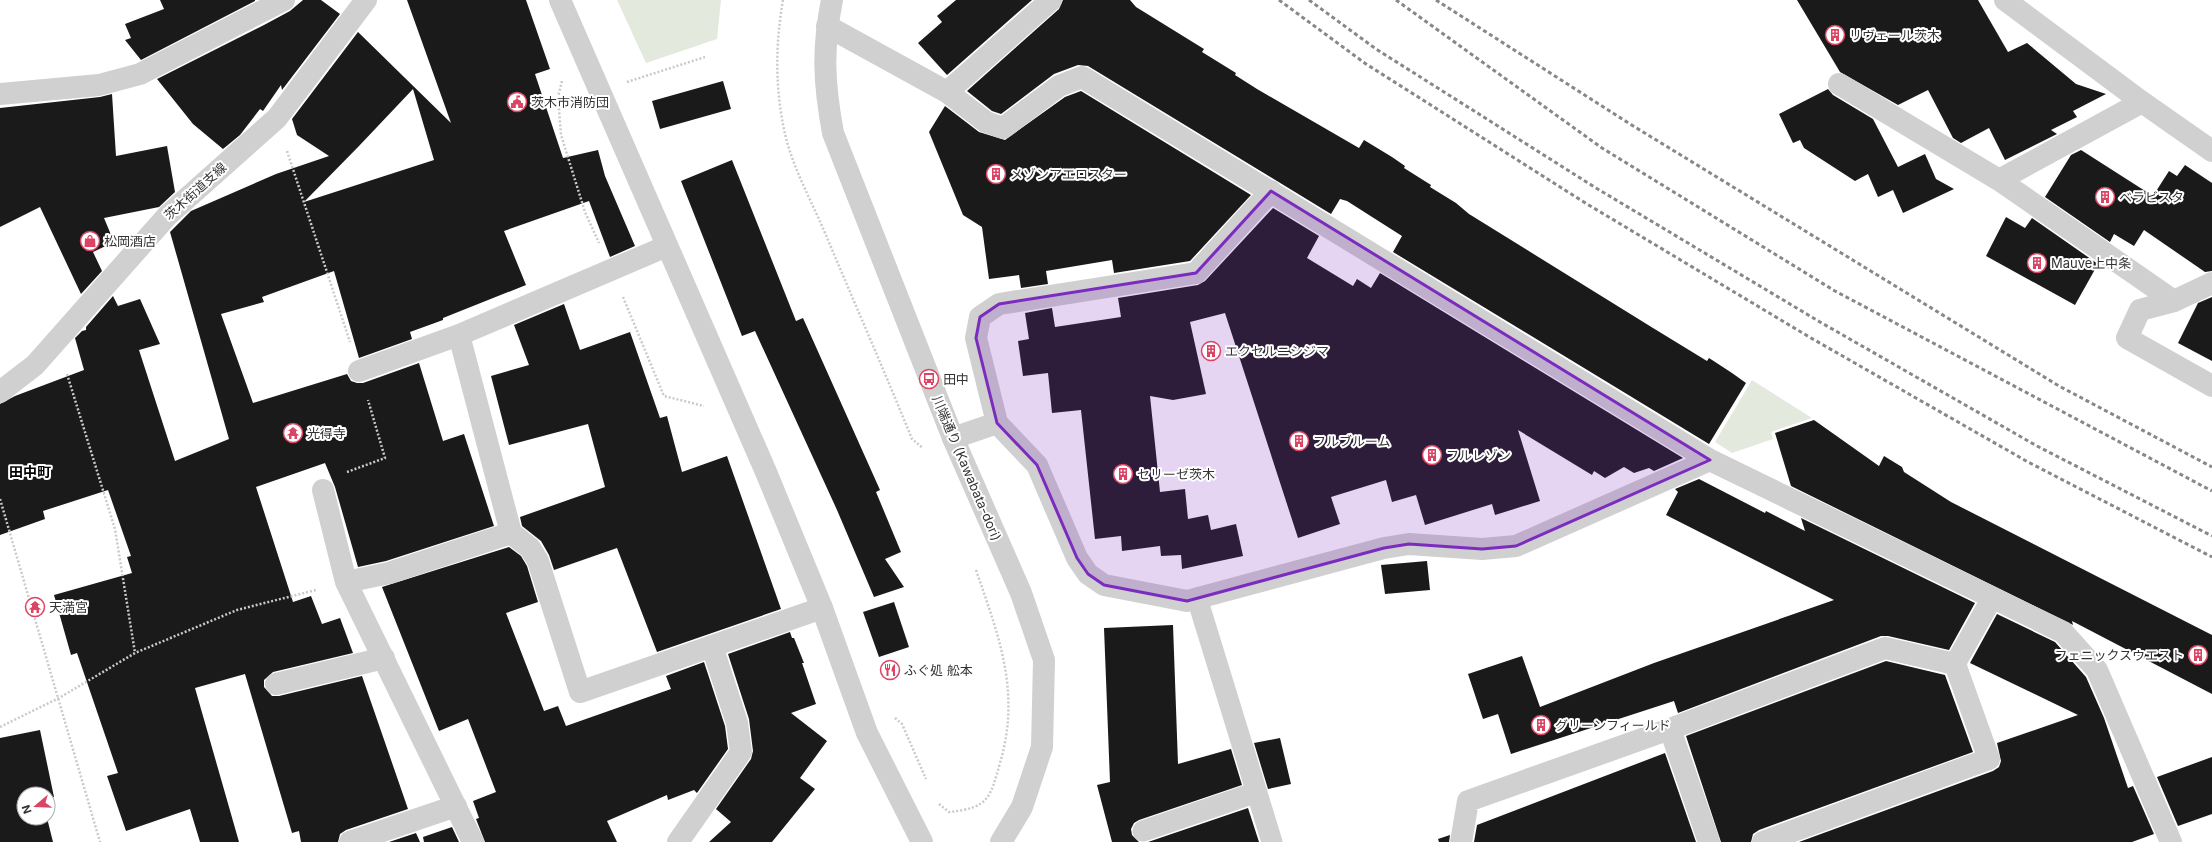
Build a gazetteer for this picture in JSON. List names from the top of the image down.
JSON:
{
  "streets": {
    "street": ["茨木街道支線", "川端通り (Kawabata-dori)"]
  },
  "districts": ["田中町"],
  "places": {
    "building": [
      "リヴェール茨木",
      "メゾンアエロスター",
      "ベラビスタ",
      "Mauve上中条",
      "エクセルニシジマ",
      "フルブルーム",
      "フルレゾン",
      "セリーゼ茨木",
      "フェニックスウエスト",
      "グリーンフィールド"
    ],
    "public building": ["茨木市消防団"],
    "shop": ["松岡酒店"],
    "bus stop": ["田中"],
    "temple": ["光得寺", "天満宮"],
    "restaurant": ["ふぐ処 舩本"]
  },
  "north": "left"
}
